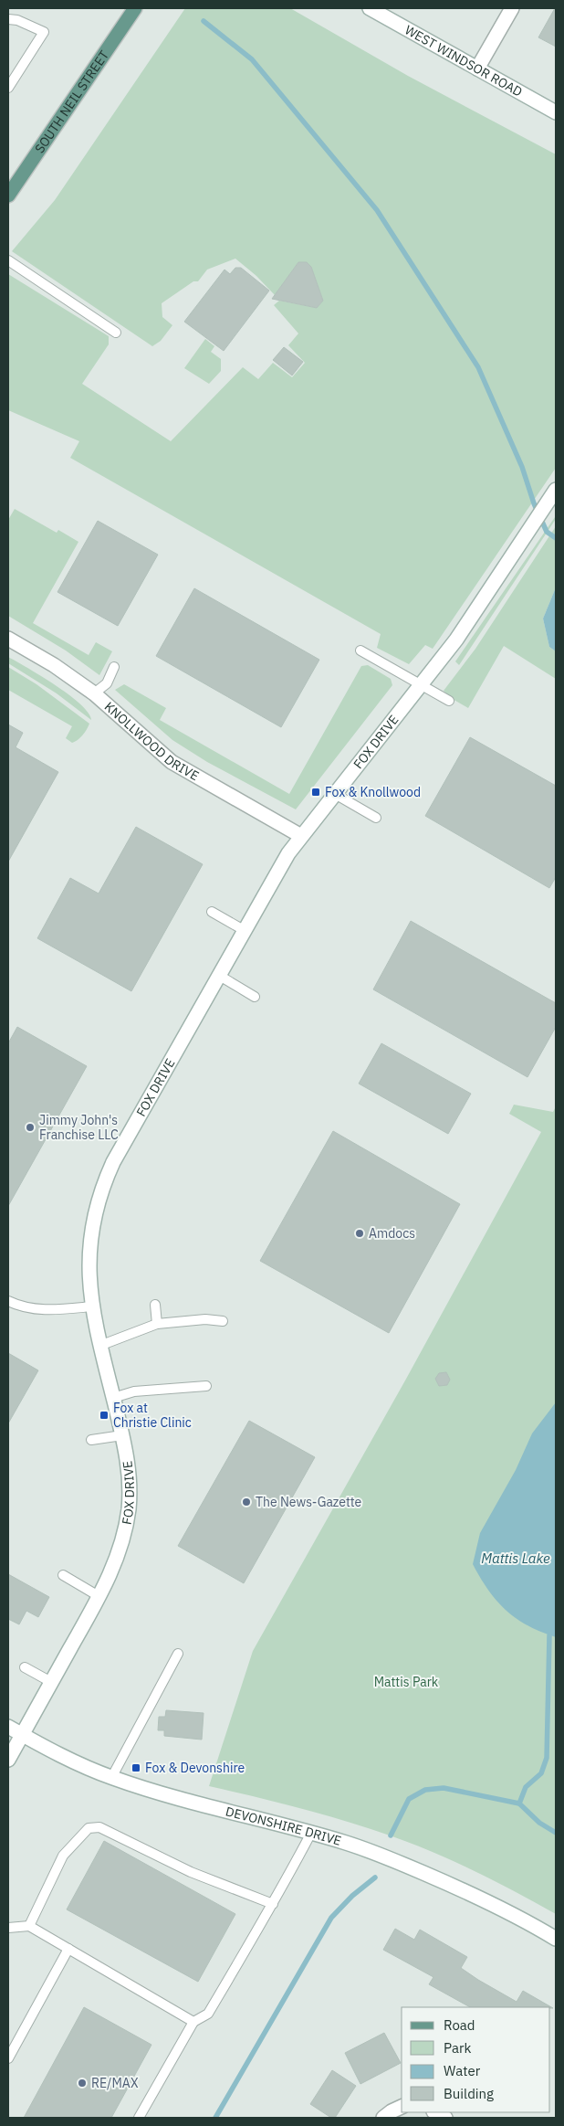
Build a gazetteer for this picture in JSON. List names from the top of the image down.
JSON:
{
  "streets": {
    "main road": ["SOUTH NEIL STREET"],
    "street": [
      "WEST WINDSOR ROAD",
      "KNOLLWOOD DRIVE",
      "FOX DRIVE",
      "DEVONSHIRE DRIVE"
    ]
  },
  "crossings": [
    ["KNOLLWOOD DRIVE", "FOX DRIVE"],
    ["FOX DRIVE", "DEVONSHIRE DRIVE"]
  ],
  "water": ["Mattis Lake"],
  "parks": ["Mattis Park"],
  "places": {
    "transit": ["Fox & Knollwood", "Fox at Christie Clinic", "Fox & Devonshire"],
    "other": [
      "Jimmy John's Franchise LLC",
      "Amdocs",
      "The News-Gazette",
      "RE/MAX"
    ]
  },
  "legend": [
    "Road",
    "Park",
    "Water",
    "Building"
  ]
}
